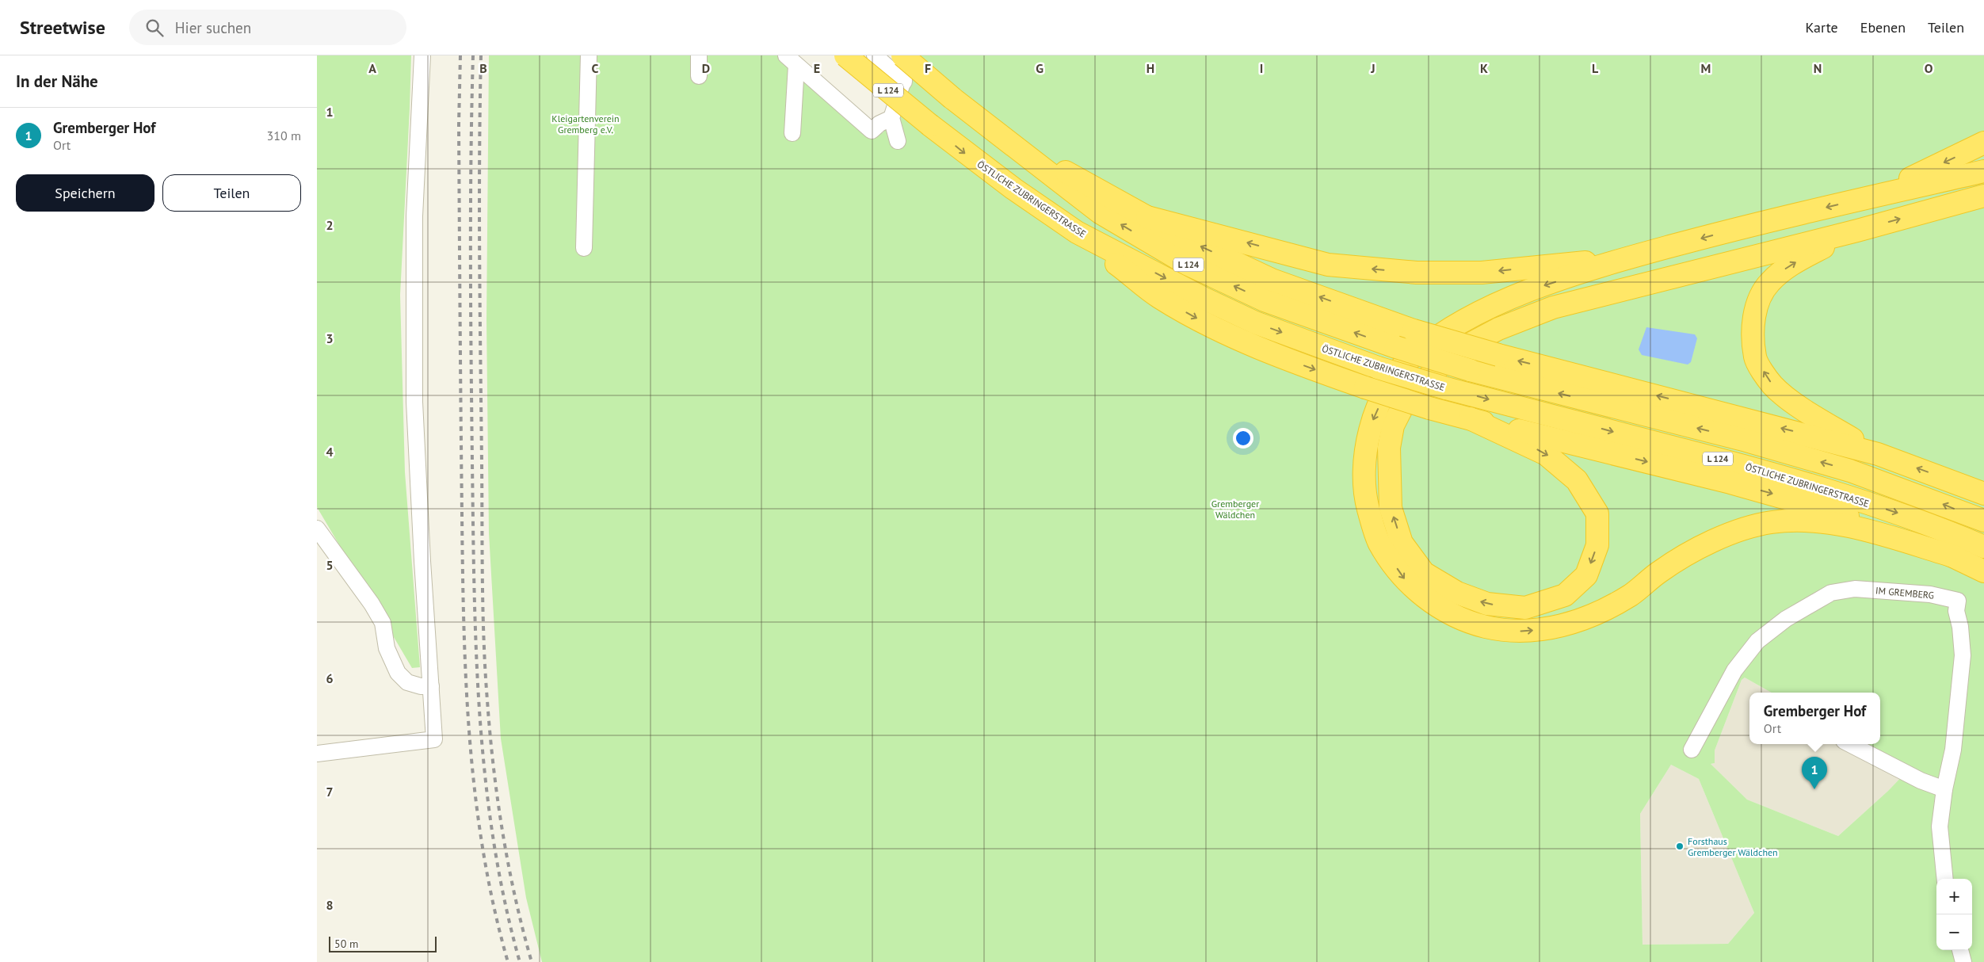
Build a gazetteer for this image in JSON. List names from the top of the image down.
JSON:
{
  "streets": {
    "highway": ["L 124", "ÖSTLICHE ZUBRINGERSTRASSE"],
    "lane": ["IM GREMBERG"]
  },
  "parks": ["Kleigartenverein Gremberg e.V.", "Gremberger Wäldchen"],
  "places": ["Forsthaus Gremberger Wäldchen"],
  "scale_bar": "50 m",
  "page": {
    "header": "Streetwise",
    "search": "Hier suchen",
    "nav": ["Karte", "Ebenen", "Teilen"],
    "heading": "In der Nähe",
    "list": [
      {
        "mark": "1",
        "name": "Gremberger Hof",
        "note": "Ort",
        "value": "310 m"
      }
    ],
    "buttons": ["Speichern", "Teilen"],
    "popup": ["Gremberger Hof", "Ort"],
    "pins": "1",
    "map_buttons": ["+", "−"],
    "scale": "50 m"
  },
  "grid": {
    "columns": [
      "A",
      "B",
      "C",
      "D",
      "E",
      "F",
      "G",
      "H",
      "I",
      "J",
      "K",
      "L",
      "M",
      "N",
      "O"
    ],
    "rows": [
      "1",
      "2",
      "3",
      "4",
      "5",
      "6",
      "7",
      "8"
    ]
  }
}
